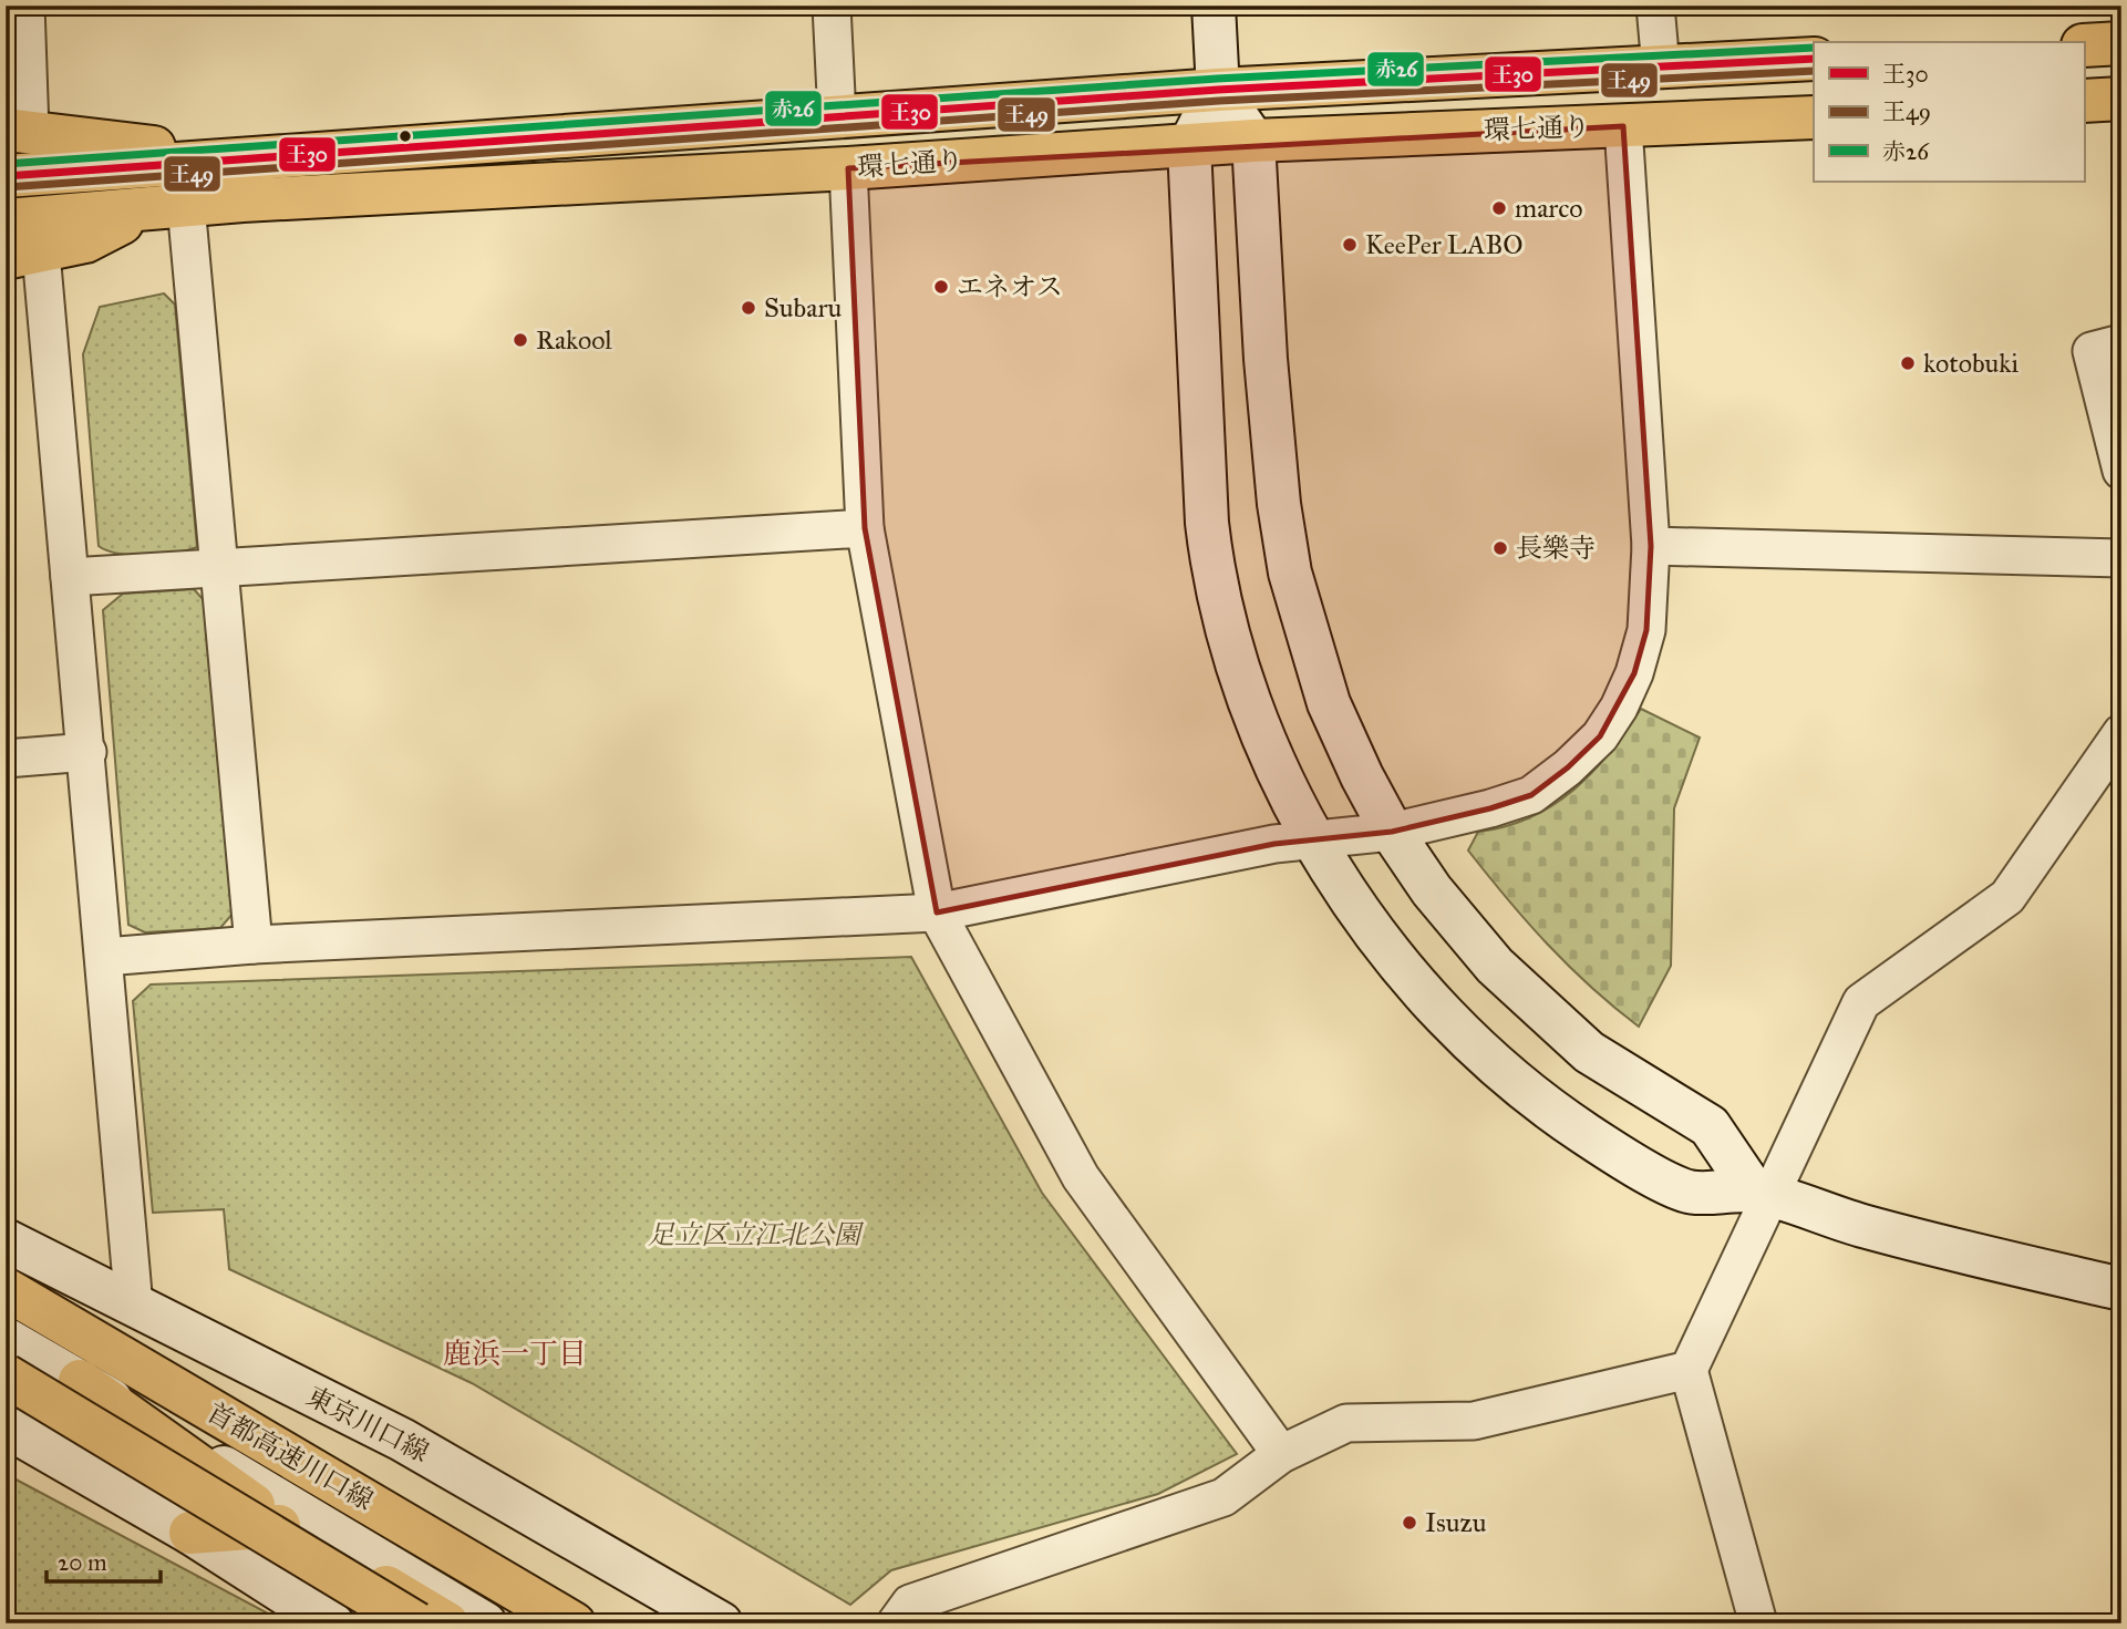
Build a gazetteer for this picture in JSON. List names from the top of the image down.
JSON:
{
  "streets": {
    "main road": ["環七通り", "首都高速川口線"],
    "street": ["東京川口線"]
  },
  "districts": ["鹿浜一丁目"],
  "parks": ["足立区立江北公園"],
  "places": [
    "marco",
    "KeePer LABO",
    "エネオス",
    "Subaru",
    "Rakool",
    "kotobuki",
    "長樂寺",
    "Isuzu"
  ],
  "lines": ["transit line 赤26", "transit line 王30", "transit line 王49"],
  "legend": ["王30", "王49", "赤26"],
  "scale_bar": "20 m"
}
